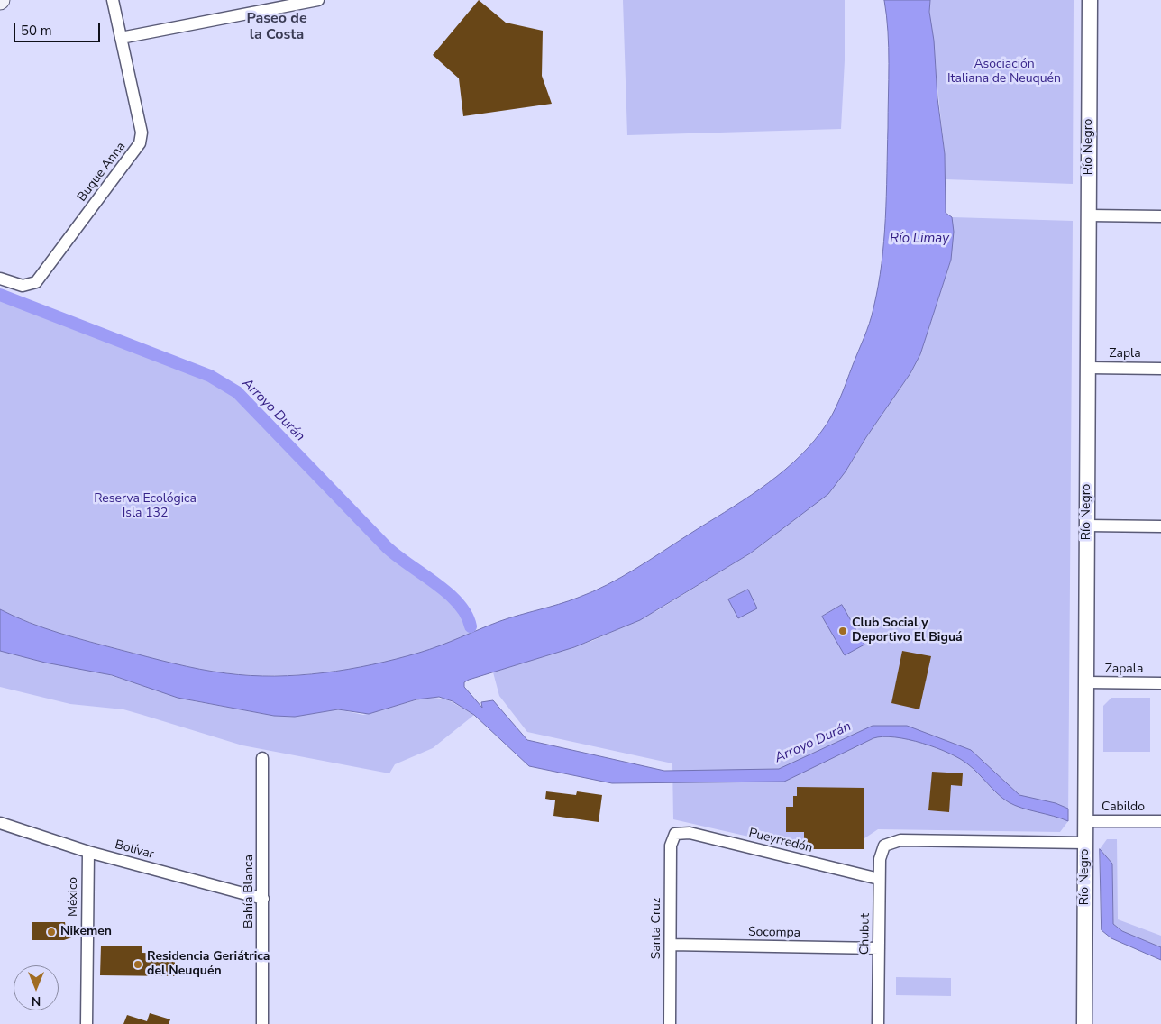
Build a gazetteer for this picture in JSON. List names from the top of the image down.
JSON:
{
  "streets": {
    "street": [
      "Río Negro",
      "Buque Anna",
      "Zapla",
      "Zapala",
      "Cabildo",
      "Pueyrredón",
      "Bolívar",
      "Bahía Blanca",
      "México",
      "Santa Cruz",
      "Socompa",
      "Chubut"
    ]
  },
  "crossings": [
    ["Río Negro", "Zapla"],
    ["Río Negro", "Zapala"],
    ["Río Negro", "Cabildo"],
    ["Río Negro", "Chubut"],
    ["Pueyrredón", "Santa Cruz"],
    ["Pueyrredón", "Chubut"],
    ["Bolívar", "Bahía Blanca"],
    ["Bolívar", "México"],
    ["Santa Cruz", "Socompa"],
    ["Socompa", "Chubut"]
  ],
  "districts": ["Paseo de la Costa"],
  "water": ["Río Limay", "Arroyo Durán"],
  "parks": ["Asociación Italiana de Neuquén", "Reserva Ecológica Isla 132"],
  "places": ["Club Social y Deportivo El Biguá", "Nikemen", "Residencia Geriátrica del Neuquén"],
  "scale_bar": "50 m",
  "north": "bottom"
}
